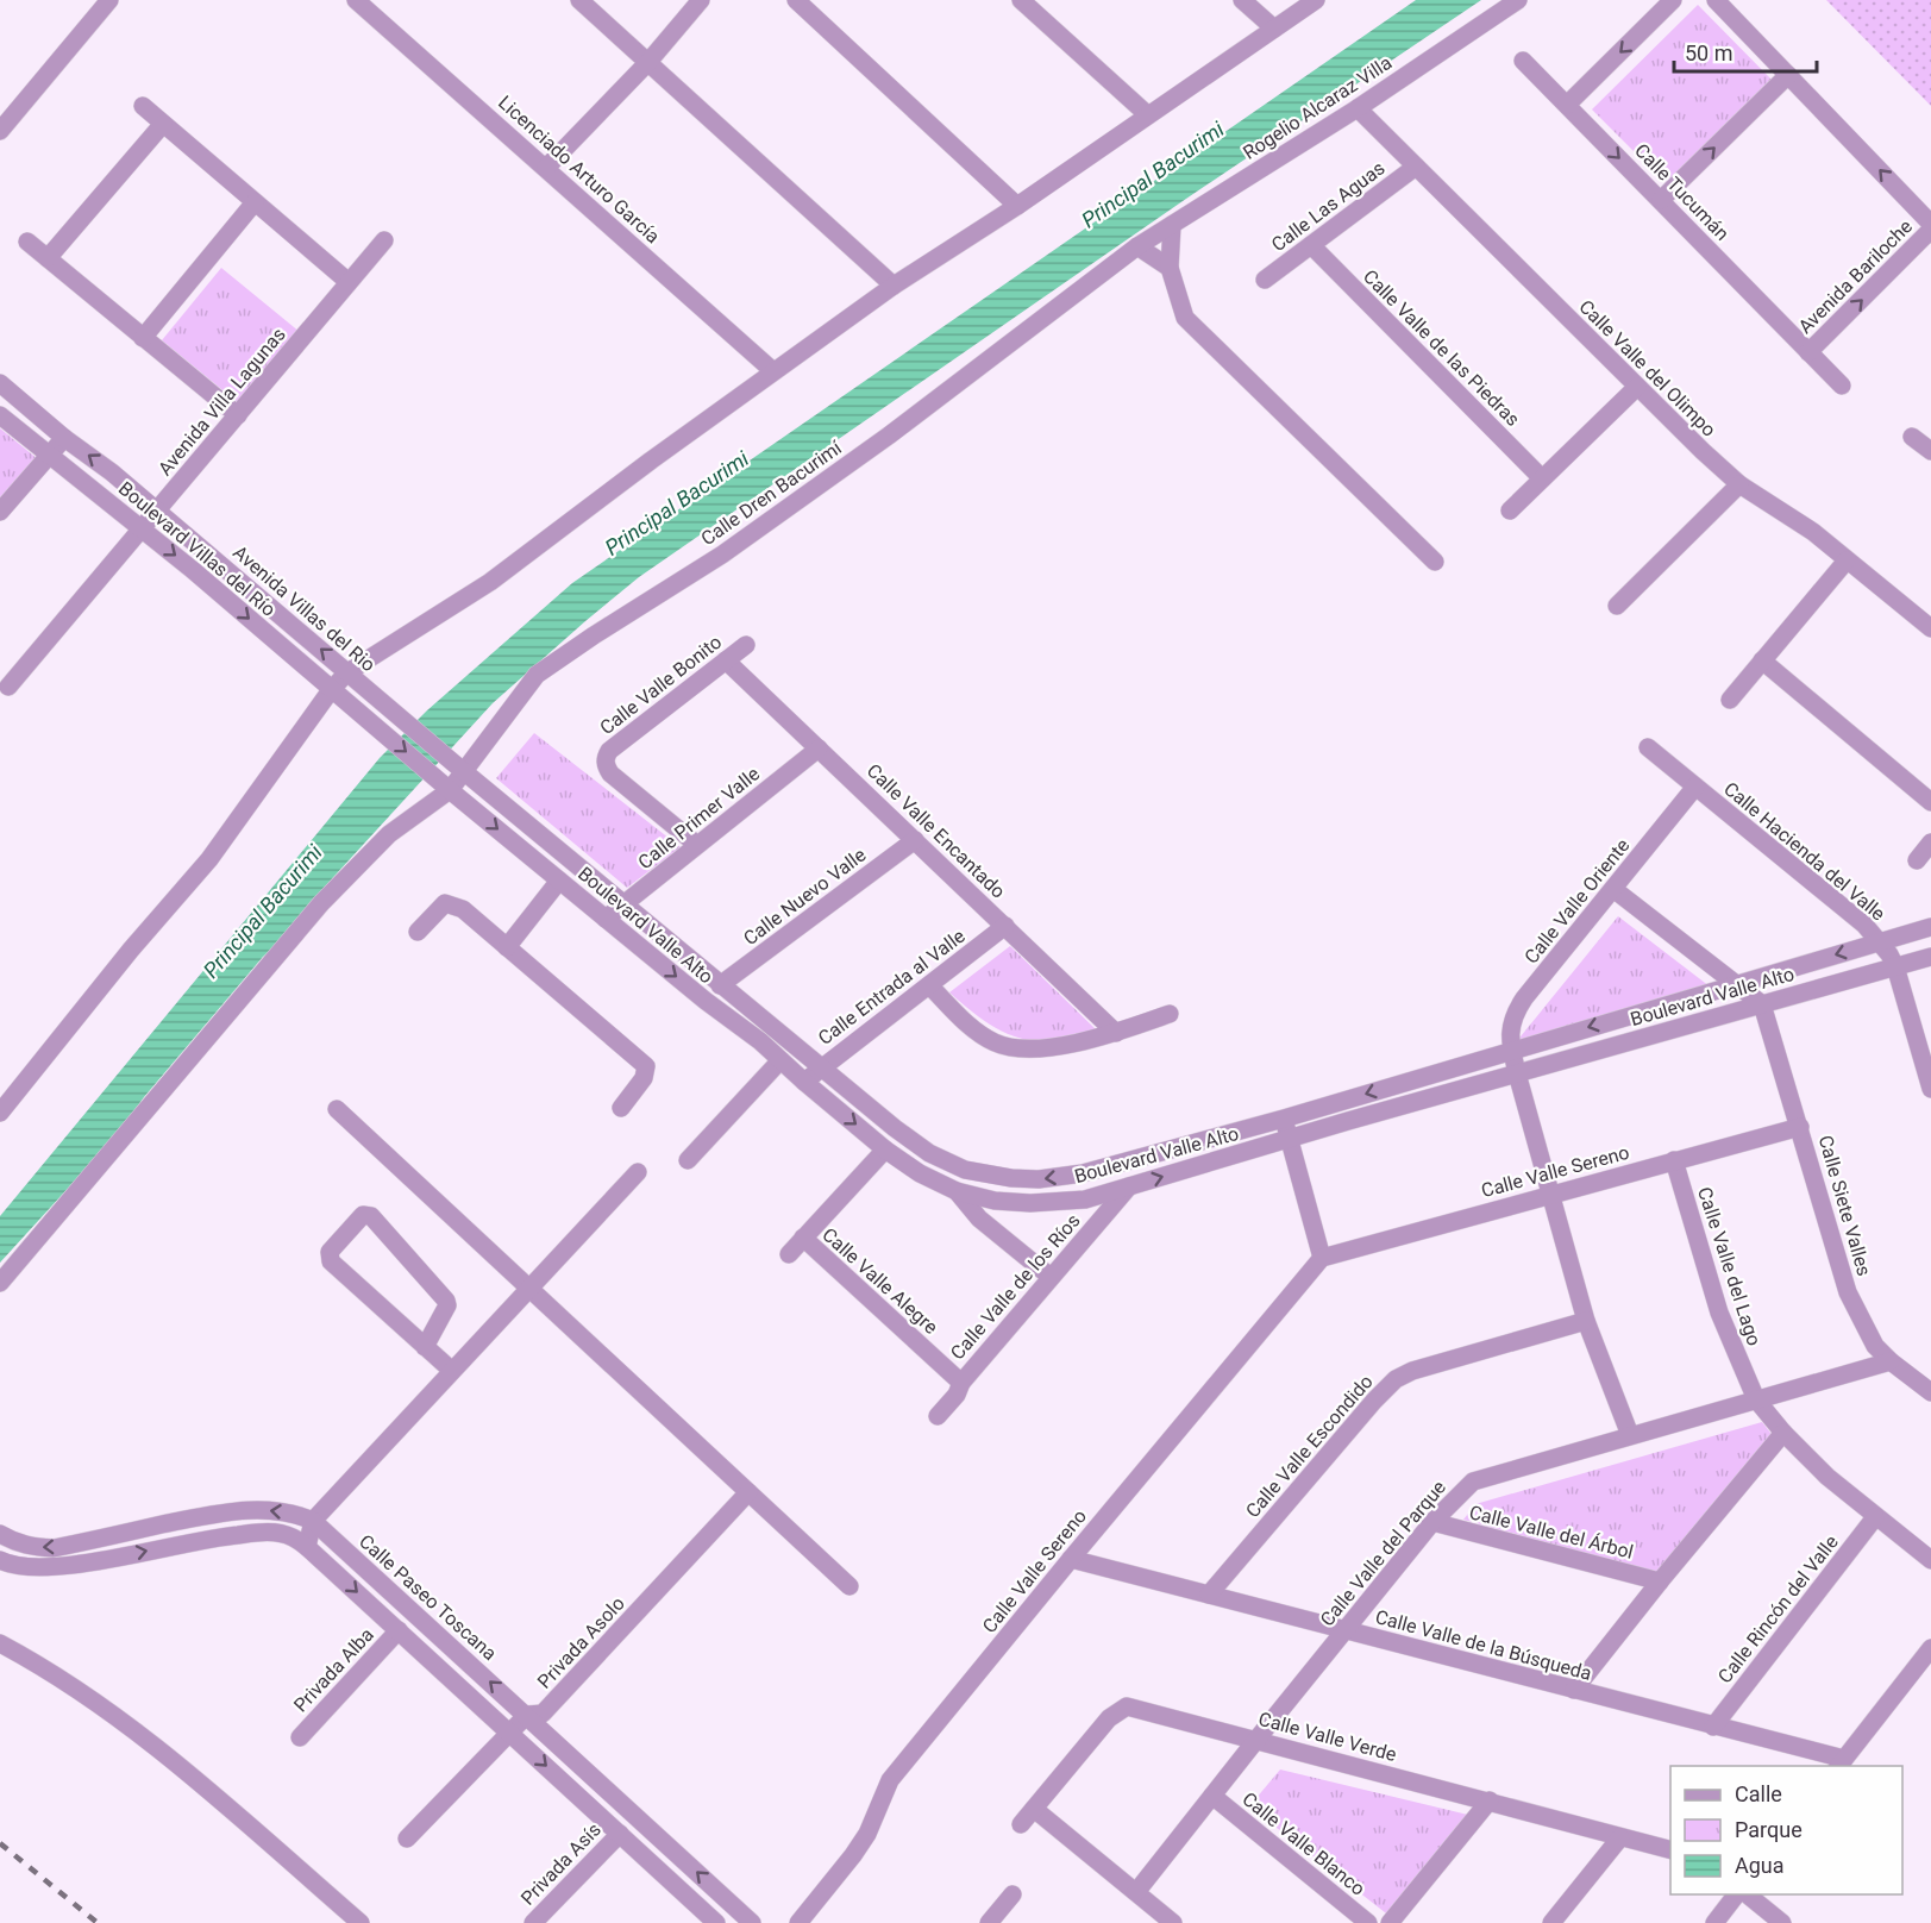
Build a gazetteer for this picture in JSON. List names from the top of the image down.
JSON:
{
  "streets": {
    "street": [
      "Rogelio Alcaraz Villa",
      "Licenciado Arturo García",
      "Calle Tucumán",
      "Calle Las Aguas",
      "Avenida Bariloche",
      "Calle Valle de las Piedras",
      "Calle Valle del Olimpo",
      "Avenida Villa Lagunas",
      "Calle Dren Bacurimí",
      "Boulevard Villas del Río",
      "Avenida Villas del Rio",
      "Calle Valle Bonito",
      "Calle Primer Valle",
      "Calle Valle Encantado",
      "Calle Hacienda del Valle",
      "Calle Nuevo Valle",
      "Calle Valle Oriente",
      "Boulevard Valle Alto",
      "Calle Entrada al Valle",
      "Calle Valle Sereno",
      "Calle Siete Valles",
      "Calle Valle del Lago",
      "Calle Valle Alegre",
      "Calle Valle de los Ríos",
      "Calle Valle Escondido",
      "Calle Valle del Árbol",
      "Calle Valle del Parque",
      "Calle Paseo Toscana",
      "Calle Rincón del Valle",
      "Privada Asolo",
      "Calle Valle de la Búsqueda",
      "Privada Alba",
      "Calle Valle Verde",
      "Calle Valle Blanco",
      "Privada Asís"
    ]
  },
  "crossings": [
    ["Rogelio Alcaraz Villa", "Calle Valle del Olimpo"],
    ["Rogelio Alcaraz Villa", "Calle Dren Bacurimí"],
    ["Calle Tucumán", "Avenida Bariloche"],
    ["Calle Las Aguas", "Calle Valle de las Piedras"],
    ["Calle Las Aguas", "Calle Valle del Olimpo"],
    ["Avenida Villa Lagunas", "Boulevard Villas del Río"],
    ["Calle Dren Bacurimí", "Boulevard Valle Alto"],
    ["Boulevard Villas del Río", "Avenida Villas del Rio"],
    ["Boulevard Villas del Río", "Boulevard Valle Alto"],
    ["Avenida Villas del Rio", "Boulevard Valle Alto"],
    ["Calle Valle Bonito", "Calle Primer Valle"],
    ["Calle Valle Bonito", "Calle Valle Encantado"],
    ["Calle Primer Valle", "Calle Valle Encantado"],
    ["Calle Primer Valle", "Boulevard Valle Alto"],
    ["Calle Valle Encantado", "Calle Nuevo Valle"],
    ["Calle Valle Encantado", "Calle Entrada al Valle"],
    ["Calle Hacienda del Valle", "Calle Valle Oriente"],
    ["Calle Hacienda del Valle", "Boulevard Valle Alto"],
    ["Calle Nuevo Valle", "Boulevard Valle Alto"],
    ["Calle Valle Oriente", "Boulevard Valle Alto"],
    ["Calle Valle Oriente", "Calle Valle Sereno"],
    ["Calle Valle Oriente", "Calle Valle Escondido"],
    ["Calle Valle Oriente", "Calle Valle del Parque"],
    ["Boulevard Valle Alto", "Calle Entrada al Valle"],
    ["Boulevard Valle Alto", "Calle Siete Valles"],
    ["Boulevard Valle Alto", "Calle Valle de los Ríos"],
    ["Calle Valle Sereno", "Calle Siete Valles"],
    ["Calle Valle Sereno", "Calle Valle del Lago"],
    ["Calle Valle Sereno", "Calle Valle de la Búsqueda"],
    ["Calle Siete Valles", "Calle Valle del Parque"],
    ["Calle Valle del Lago", "Calle Valle del Parque"],
    ["Calle Valle del Lago", "Calle Rincón del Valle"],
    ["Calle Valle Alegre", "Calle Valle de los Ríos"],
    ["Calle Valle Escondido", "Calle Valle de la Búsqueda"],
    ["Calle Valle del Árbol", "Calle Valle del Parque"],
    ["Calle Valle del Parque", "Calle Valle de la Búsqueda"],
    ["Calle Valle del Parque", "Calle Valle Verde"],
    ["Calle Valle del Parque", "Calle Valle Blanco"],
    ["Calle Paseo Toscana", "Privada Asolo"],
    ["Calle Rincón del Valle", "Calle Valle de la Búsqueda"]
  ],
  "one_way": ["Avenida Bariloche", "Avenida Villas del Rio"],
  "water": ["Principal Bacurimi"],
  "legend": ["Calle", "Parque", "Agua"],
  "scale_bar": "50 m"
}
